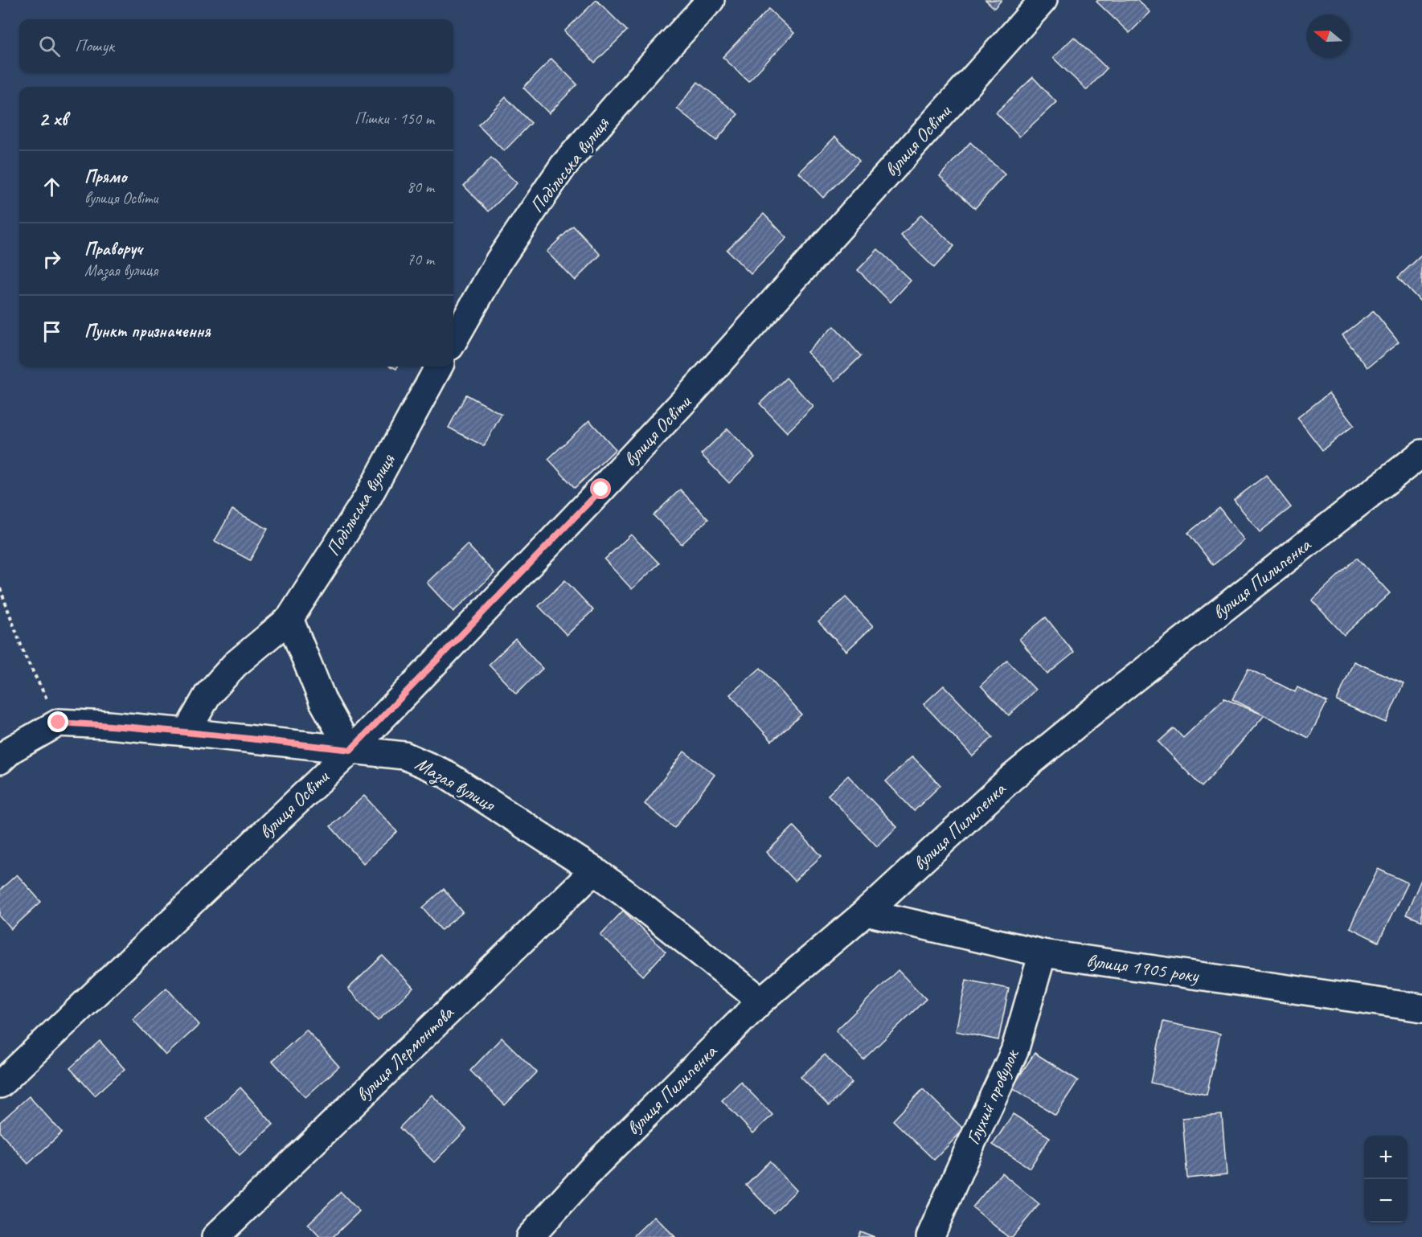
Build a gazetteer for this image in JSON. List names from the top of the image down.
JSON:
{
  "streets": {
    "street": [
      "вулиця Освіти",
      "Подільська вулиця",
      "вулиця Пилипенка",
      "Мазая вулиця",
      "вулиця 1905 року",
      "вулиця Лермонтова",
      "Глухий провулок"
    ]
  },
  "crossings": [
    ["вулиця Освіти", "Мазая вулиця"],
    ["Подільська вулиця", "Мазая вулиця"],
    ["вулиця Пилипенка", "Мазая вулиця"],
    ["вулиця Пилипенка", "вулиця 1905 року"],
    ["Мазая вулиця", "вулиця Лермонтова"],
    ["вулиця 1905 року", "Глухий провулок"]
  ],
  "north": "left",
  "page": {
    "search": "Пошук",
    "heading": ["2 хв", "Пішки · 150 m"],
    "list": [
      ["Прямо", "вулиця Освіти", "80 m"],
      ["Праворуч", "Мазая вулиця", "70 m"],
      "Пункт призначення"
    ],
    "map_buttons": ["+", "−"]
  }
}
